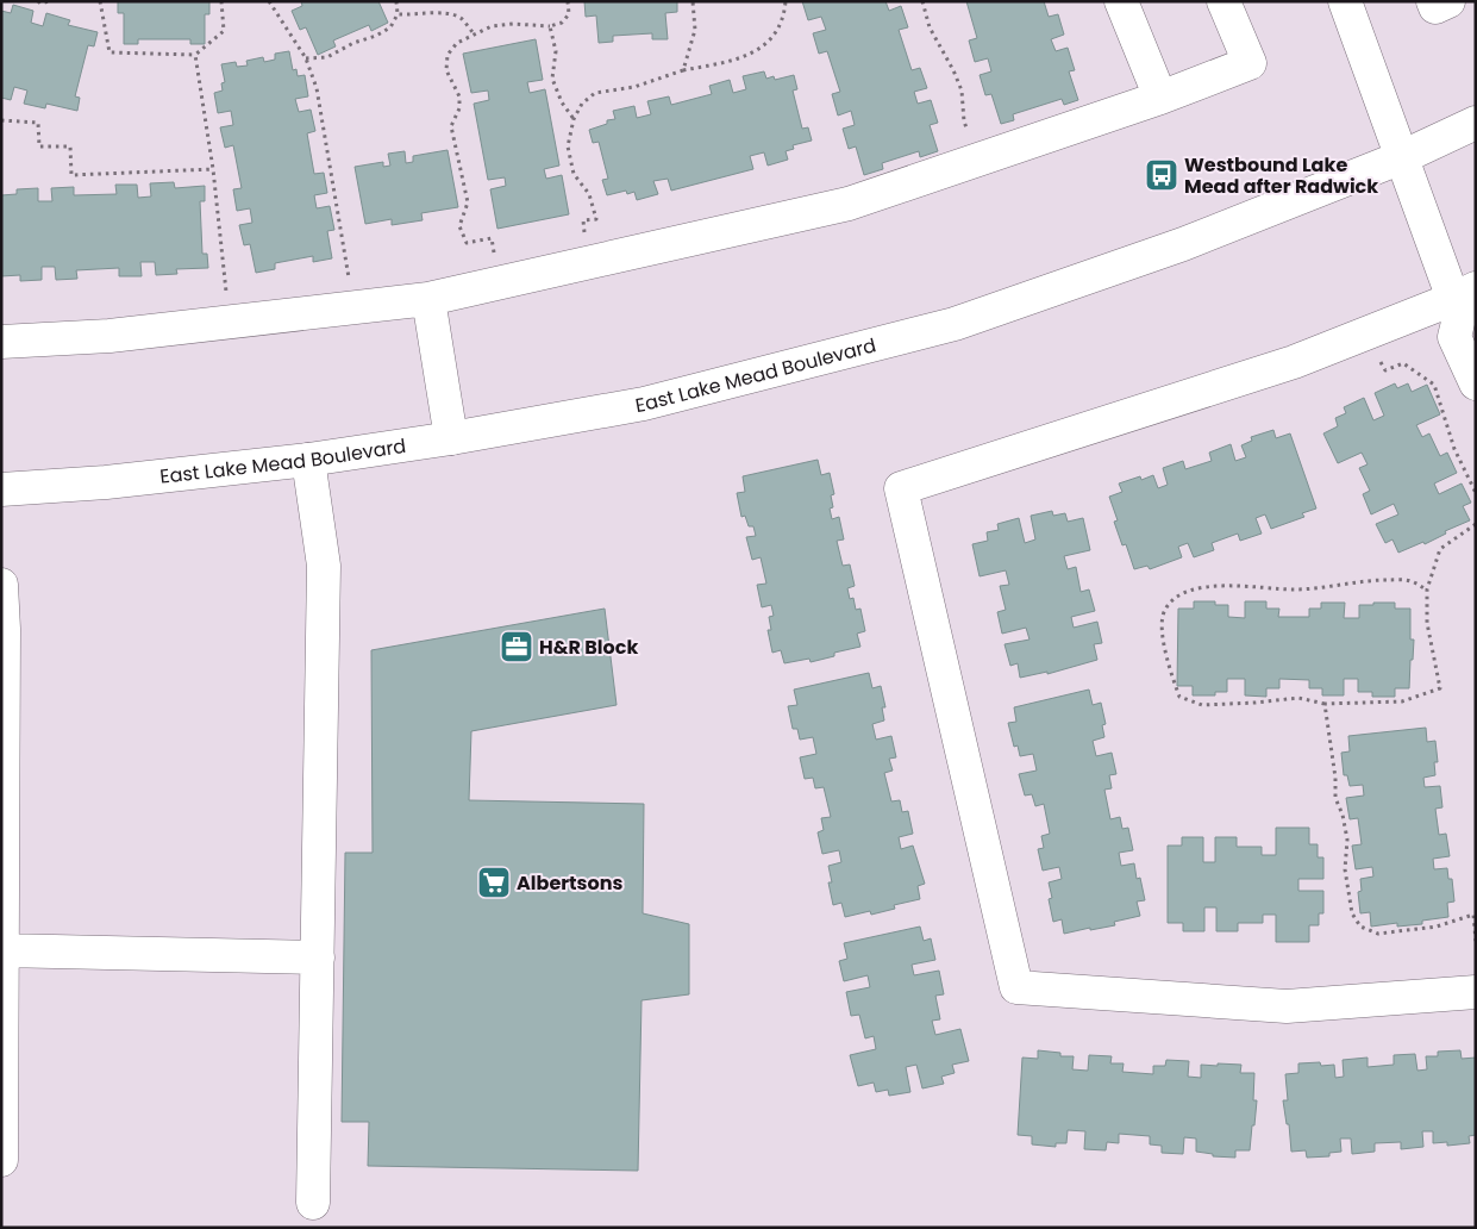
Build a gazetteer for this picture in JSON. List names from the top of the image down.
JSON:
{
  "streets": {
    "main road": ["East Lake Mead Boulevard"]
  },
  "places": {
    "bus stop": ["Westbound Lake Mead after Radwick"],
    "office": ["H&R Block"],
    "supermarket": ["Albertsons"]
  }
}
